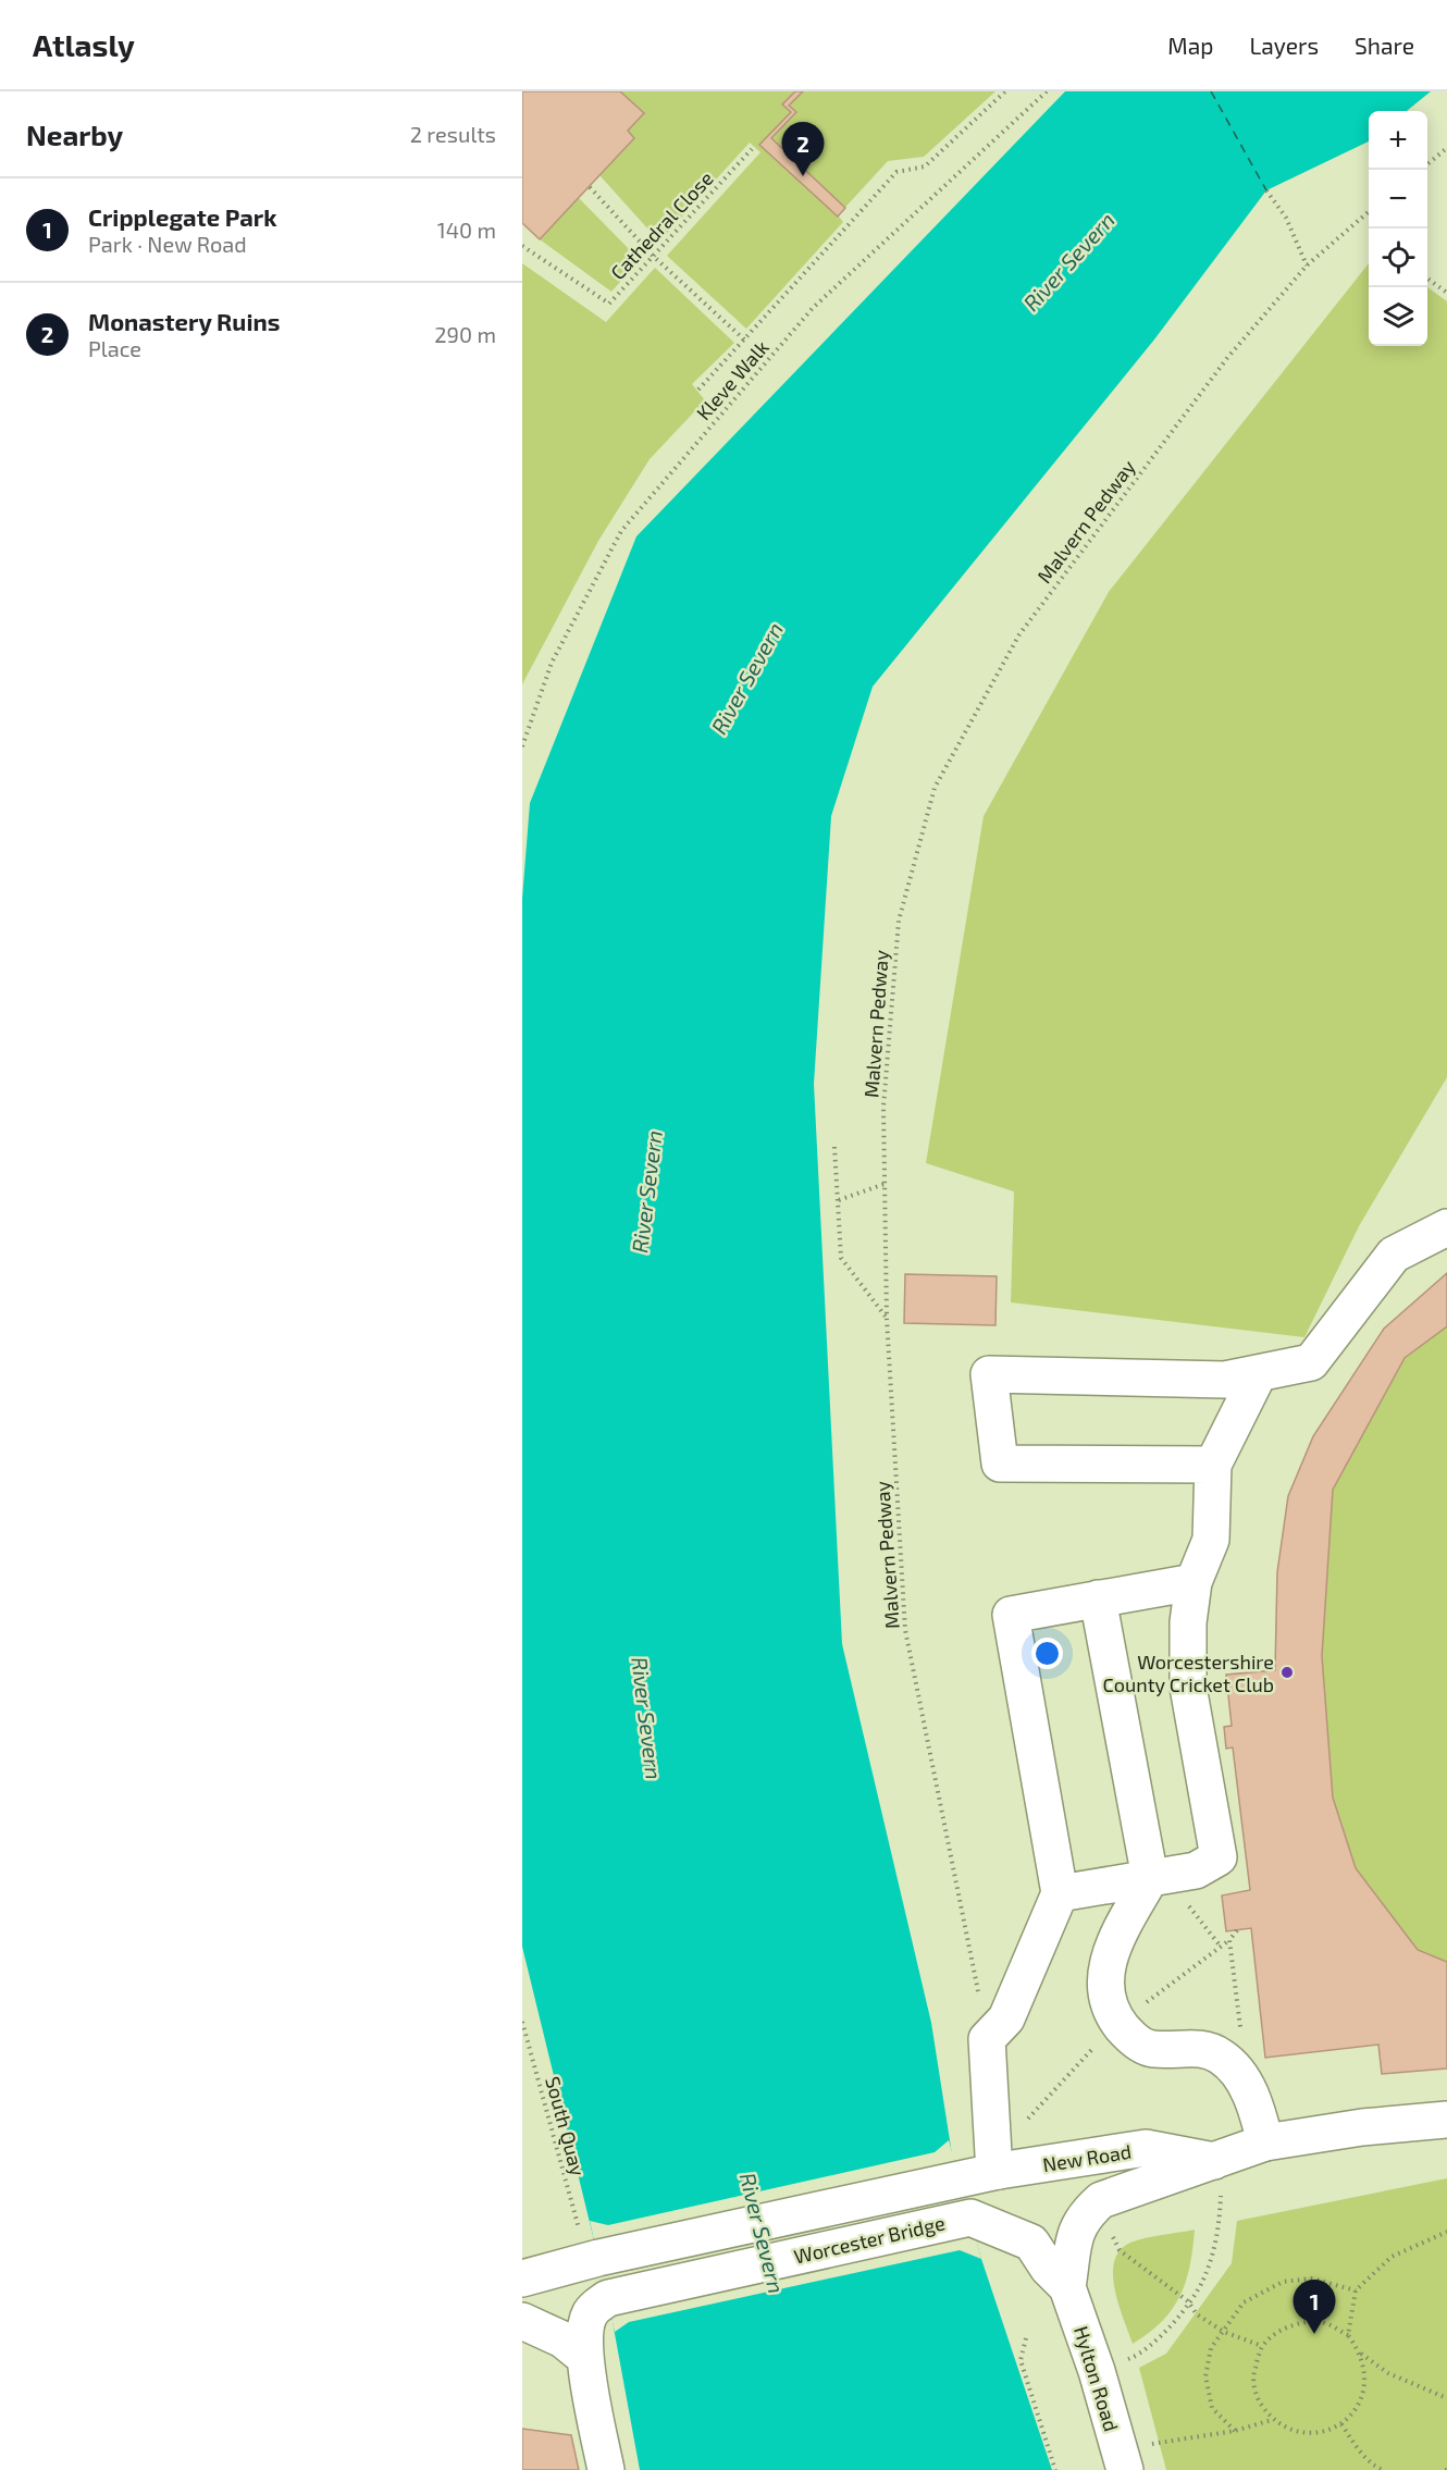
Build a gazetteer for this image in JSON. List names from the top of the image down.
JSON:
{
  "streets": {
    "main road": ["New Road", "Worcester Bridge", "Hylton Road"],
    "path": [
      "Cathedral Close",
      "Kleve Walk",
      "Malvern Pedway",
      "South Quay"
    ]
  },
  "crossings": [
    ["South Quay", "Worcester Bridge"],
    ["New Road", "Worcester Bridge"],
    ["New Road", "Hylton Road"],
    ["Worcester Bridge", "Hylton Road"]
  ],
  "water": ["River Severn"],
  "places": ["Worcestershire County Cricket Club"],
  "page": {
    "header": "Atlasly",
    "nav": ["Map", "Layers", "Share"],
    "heading": ["Nearby", "2 results"],
    "map_buttons": ["+", "−"],
    "pins": ["2", "1"],
    "list": [
      {
        "mark": "1",
        "name": "Cripplegate Park",
        "note": "Park · New Road",
        "value": "140 m"
      },
      {
        "mark": "2",
        "name": "Monastery Ruins",
        "note": "Place",
        "value": "290 m"
      }
    ]
  }
}
